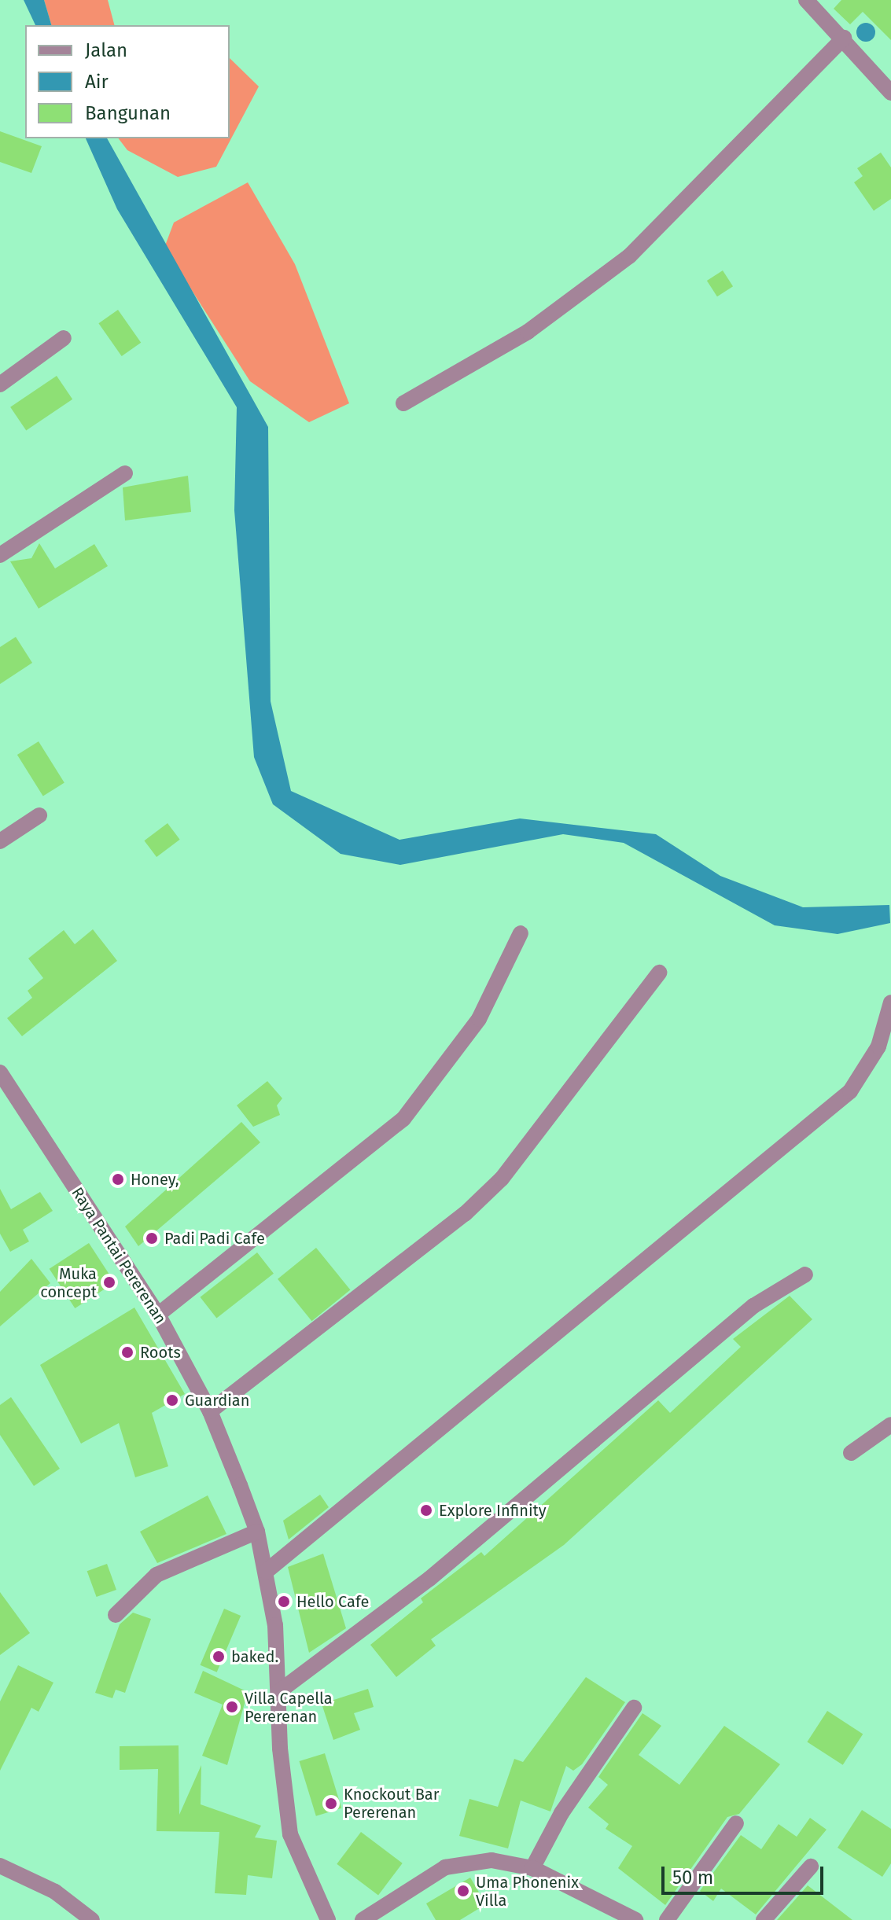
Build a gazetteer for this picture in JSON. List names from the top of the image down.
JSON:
{
  "streets": {
    "street": ["Raya Pantai Pererenan"]
  },
  "places": [
    "Honey,",
    "Padi Padi Cafe",
    "Muka concept",
    "Roots",
    "Guardian",
    "Explore Infinity",
    "Hello Cafe",
    "baked.",
    "Villa Capella Pererenan",
    "Knockout Bar Pererenan",
    "Uma Phonenix Villa"
  ],
  "legend": ["Jalan", "Air", "Bangunan"],
  "scale_bar": "50 m"
}
